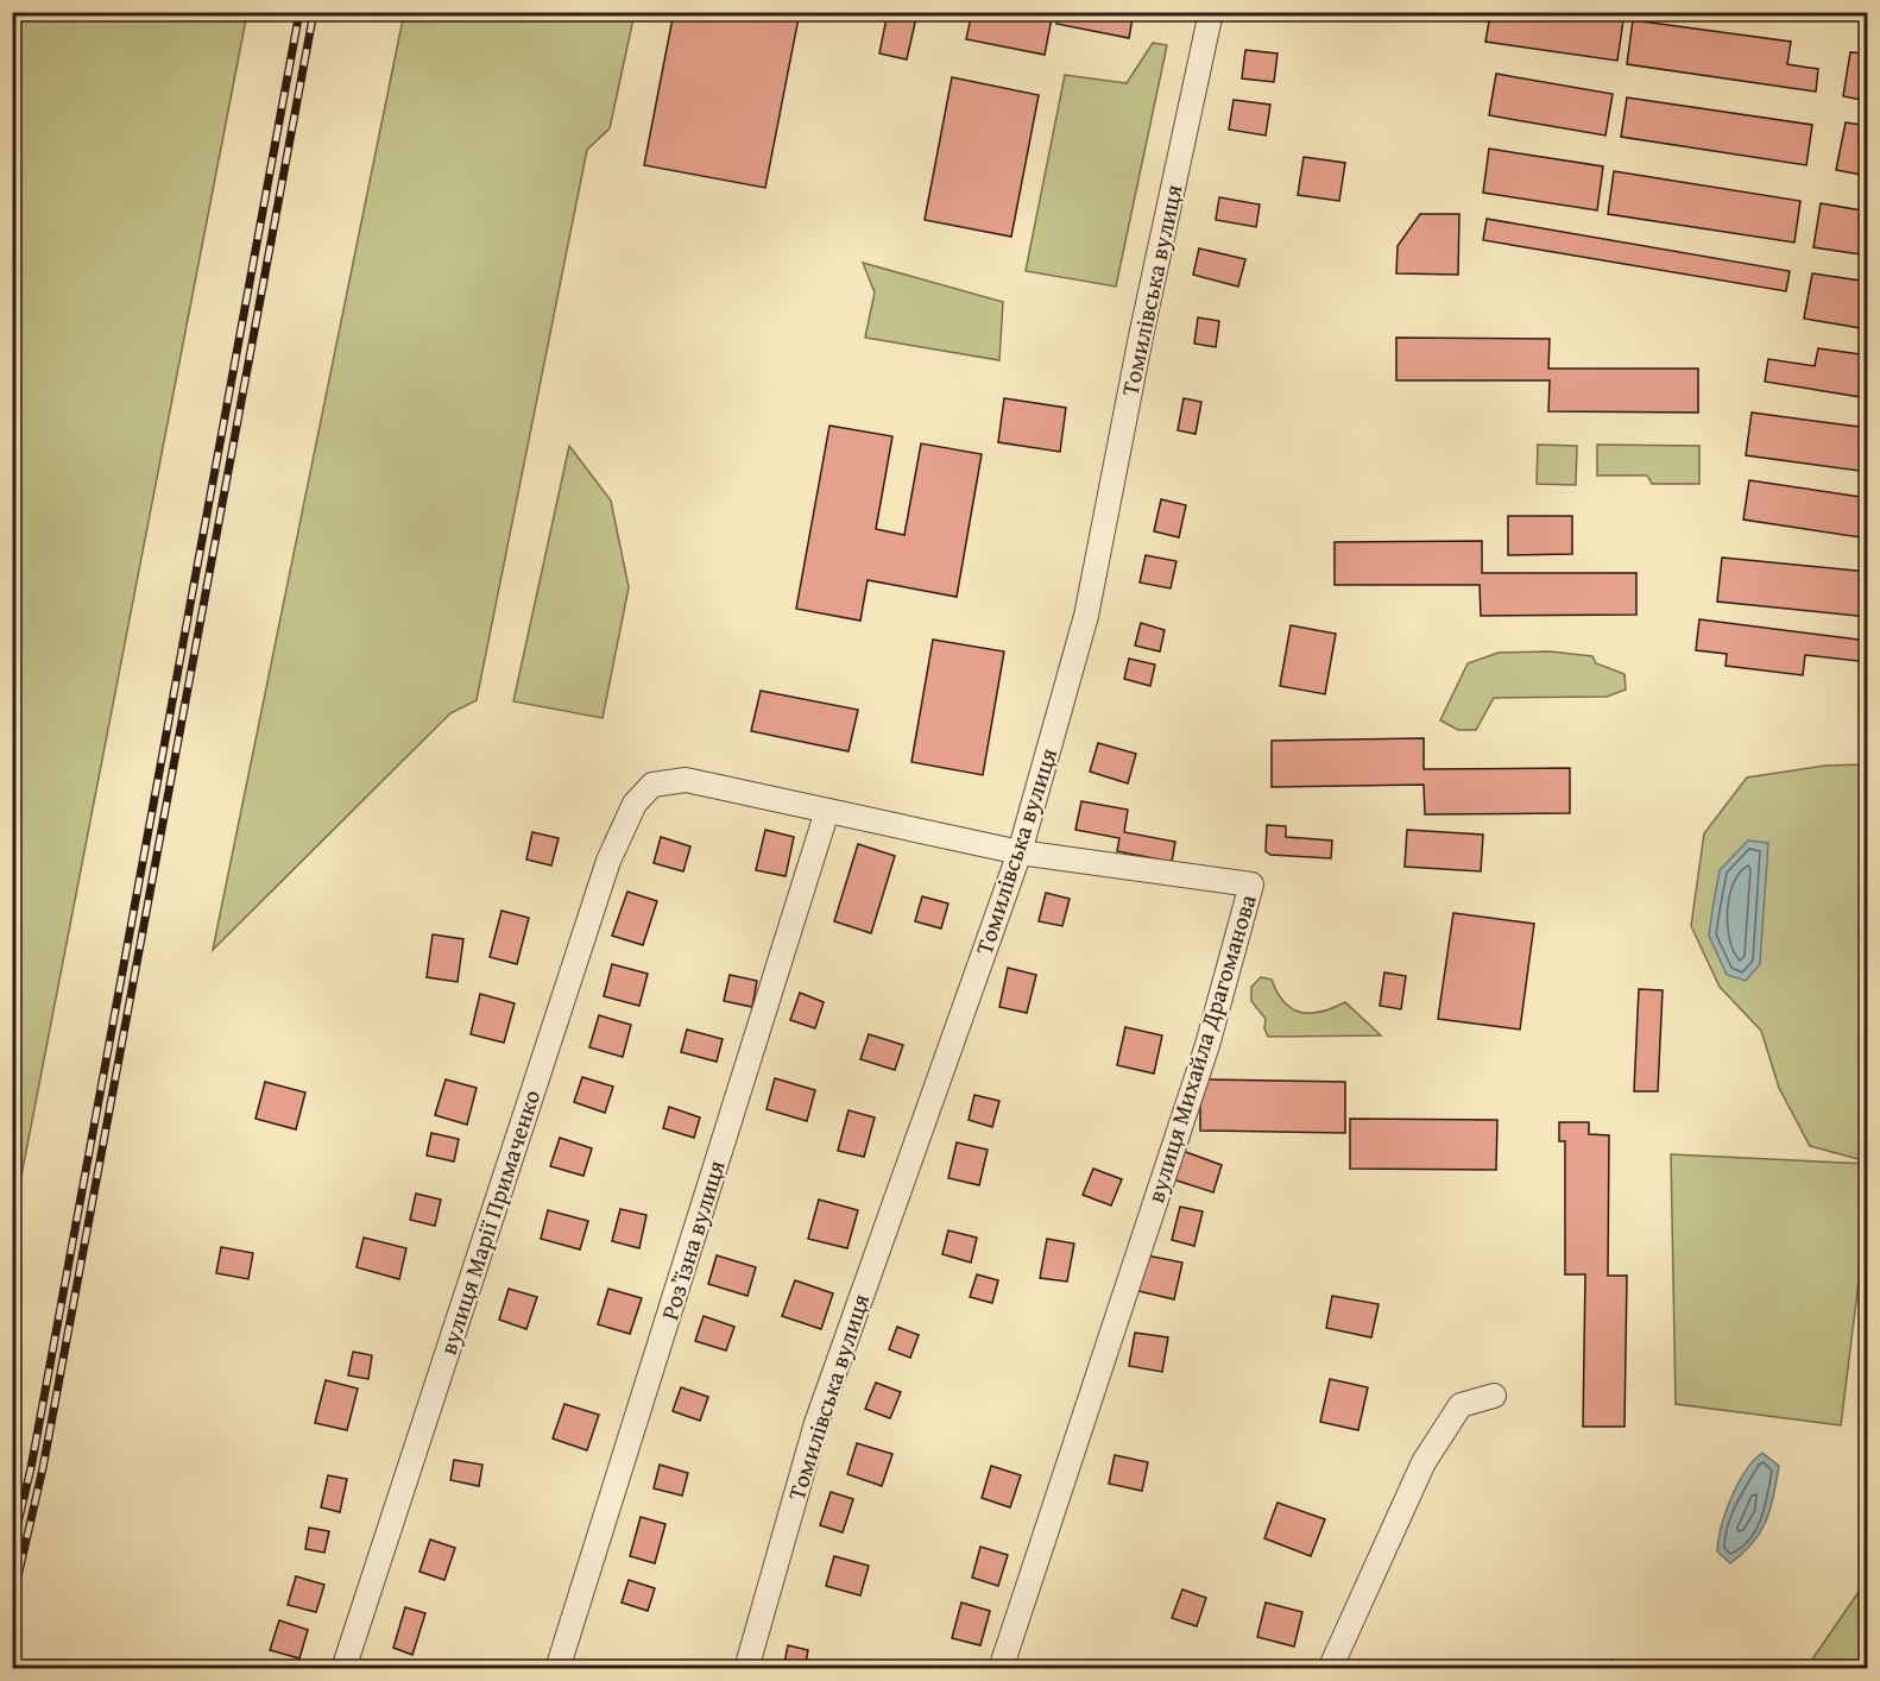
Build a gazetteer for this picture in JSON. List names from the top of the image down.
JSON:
{
  "streets": {
    "street": [
      "Томилівська вулиця",
      "вулиця Михайла Драгоманова",
      "вулиця Марії Примаченко",
      "Розʼїзна вулиця"
    ]
  },
  "crossings": [
    ["Томилівська вулиця", "вулиця Михайла Драгоманова"],
    ["вулиця Михайла Драгоманова", "вулиця Марії Примаченко"],
    ["вулиця Михайла Драгоманова", "Розʼїзна вулиця"]
  ]
}
